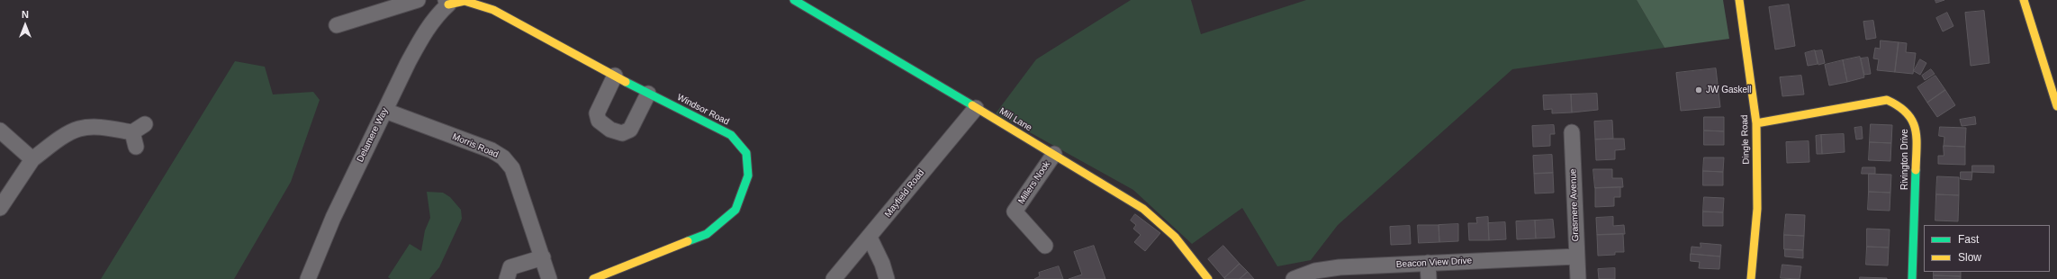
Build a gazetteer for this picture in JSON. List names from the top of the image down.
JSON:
{
  "streets": {
    "street": [
      "Windsor Road",
      "Mill Lane",
      "Delamere Way",
      "Dingle Road",
      "Morris Road",
      "Rivington Drive",
      "Millers Nook",
      "Mayfield Road",
      "Grasmere Avenue",
      "Beacon View Drive"
    ]
  },
  "crossings": [
    ["Windsor Road", "Delamere Way"],
    ["Mill Lane", "Millers Nook"],
    ["Mill Lane", "Mayfield Road"],
    ["Delamere Way", "Morris Road"],
    ["Dingle Road", "Rivington Drive"],
    ["Grasmere Avenue", "Beacon View Drive"]
  ],
  "places": ["JW Gaskell"],
  "legend": ["Fast", "Slow"],
  "north": "top"
}
